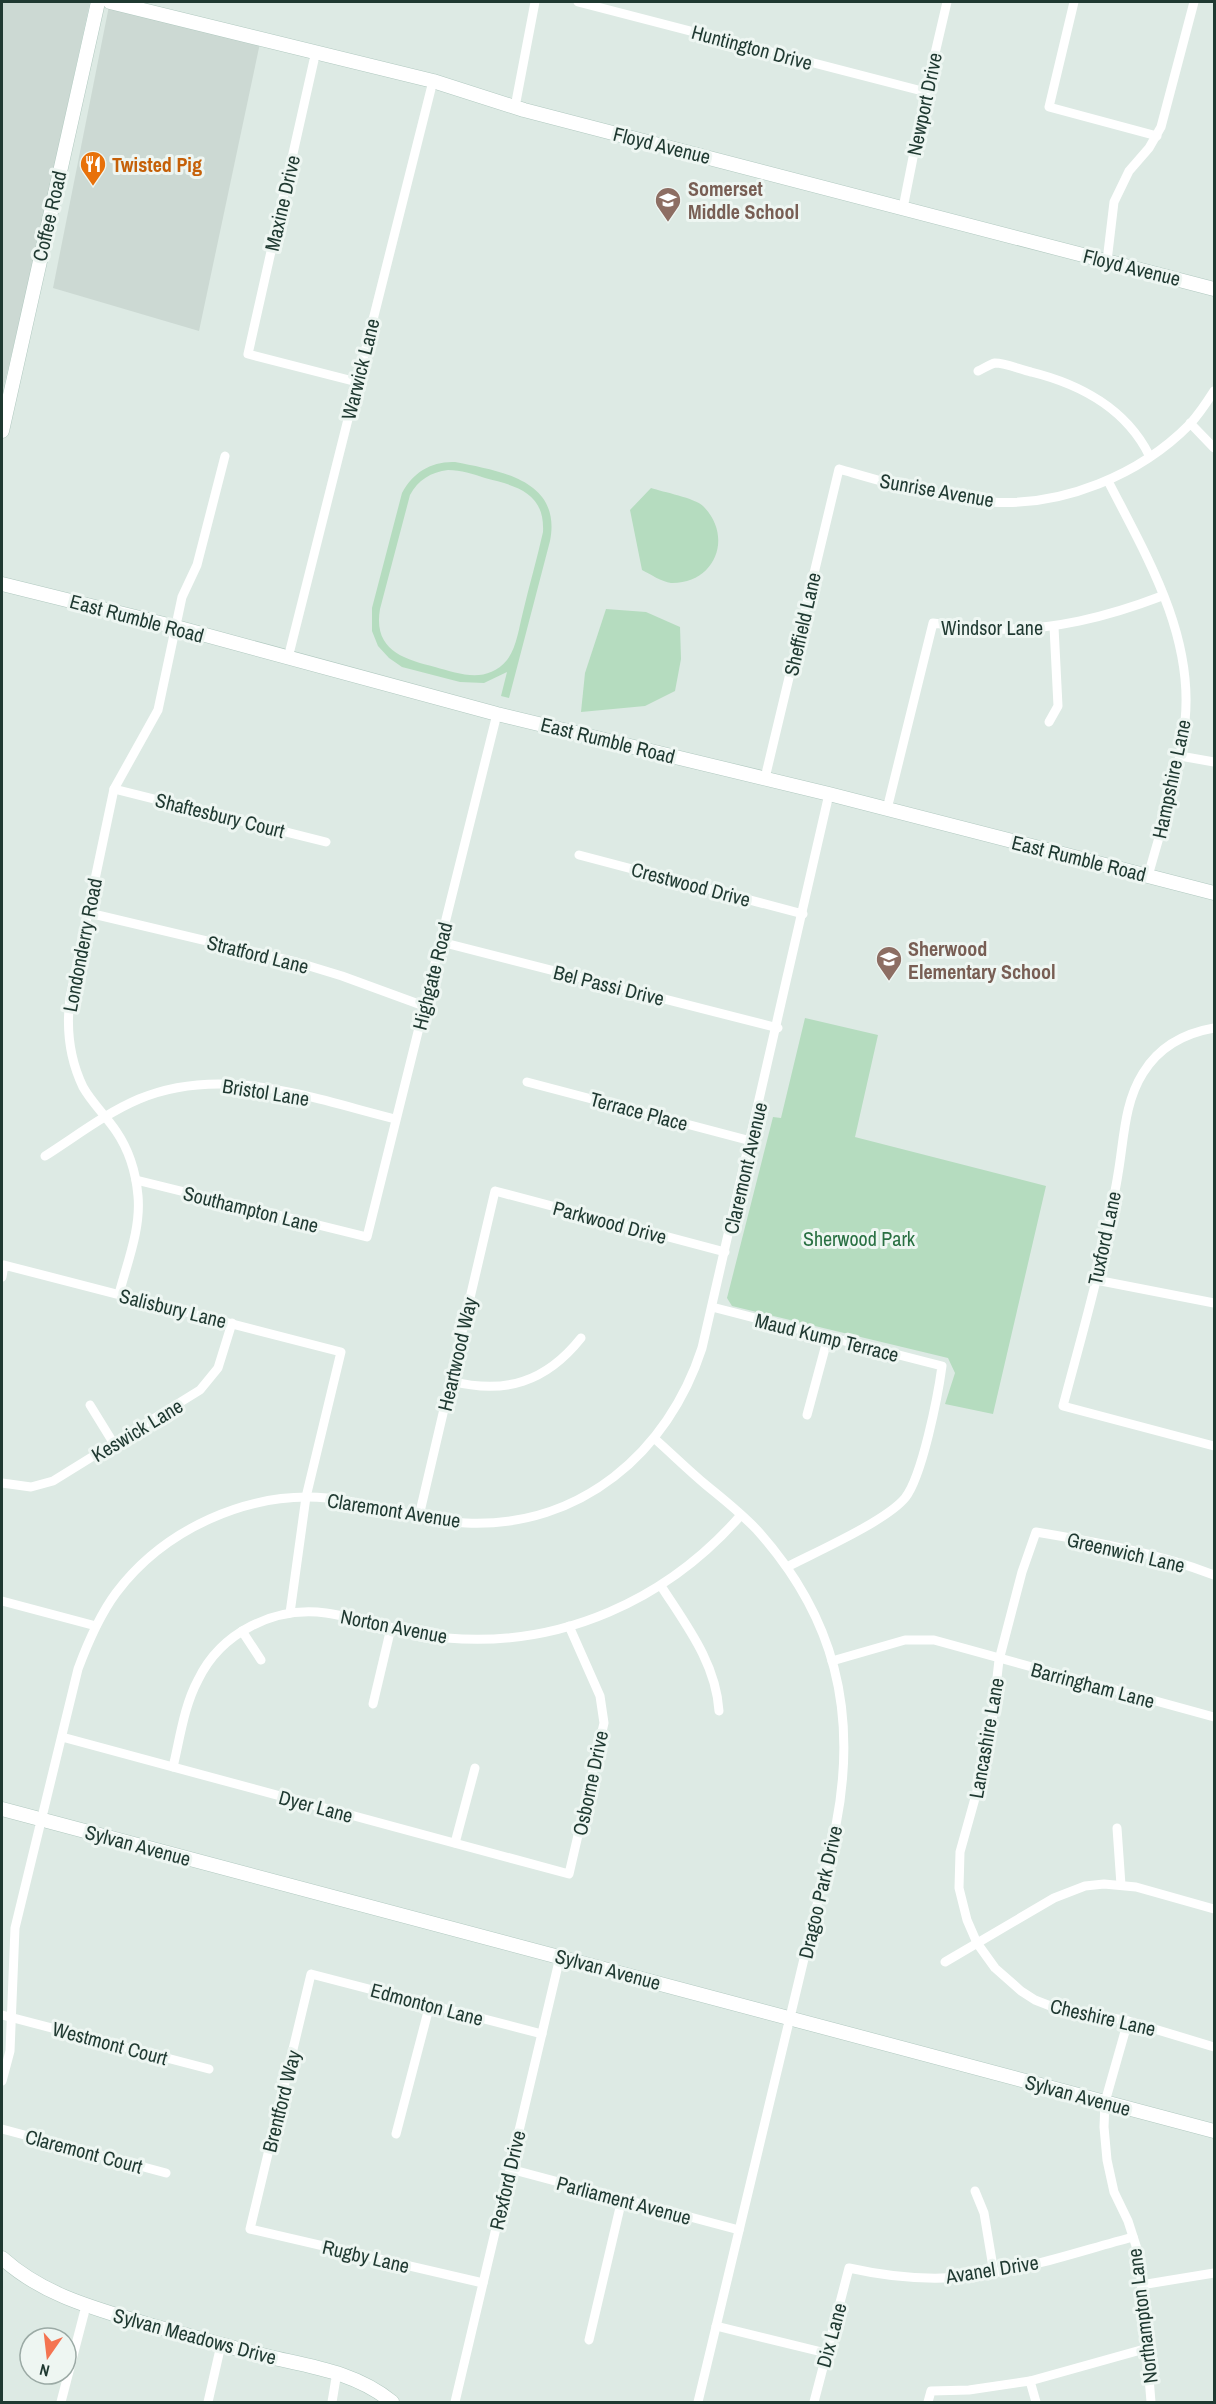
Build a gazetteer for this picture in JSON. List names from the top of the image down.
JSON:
{
  "streets": {
    "street": [
      "Huntington Drive",
      "Newport Drive",
      "Floyd Avenue",
      "Maxine Drive",
      "Coffee Road",
      "Warwick Lane",
      "Sunrise Avenue",
      "East Rumble Road",
      "Sheffield Lane",
      "Windsor Lane",
      "Hampshire Lane",
      "Shaftesbury Court",
      "Crestwood Drive",
      "Londonderry Road",
      "Stratford Lane",
      "Highgate Road",
      "Bel Passi Drive",
      "Bristol Lane",
      "Terrace Place",
      "Claremont Avenue",
      "Southampton Lane",
      "Parkwood Drive",
      "Tuxford Lane",
      "Salisbury Lane",
      "Maud Kump Terrace",
      "Heartwood Way",
      "Keswick Lane",
      "Greenwich Lane",
      "Norton Avenue",
      "Barringham Lane",
      "Lancashire Lane",
      "Osborne Drive",
      "Dyer Lane",
      "Sylvan Avenue",
      "Dragoo Park Drive",
      "Edmonton Lane",
      "Cheshire Lane",
      "Westmont Court",
      "Brentford Way",
      "Claremont Court",
      "Rexford Drive",
      "Parliament Avenue",
      "Rugby Lane",
      "Avanel Drive",
      "Northampton Lane",
      "Dix Lane",
      "Sylvan Meadows Drive"
    ]
  },
  "crossings": [
    ["Huntington Drive", "Newport Drive"],
    ["Newport Drive", "Floyd Avenue"],
    ["Floyd Avenue", "Maxine Drive"],
    ["Floyd Avenue", "Warwick Lane"],
    ["Maxine Drive", "Warwick Lane"],
    ["Warwick Lane", "East Rumble Road"],
    ["Sunrise Avenue", "Sheffield Lane"],
    ["Sunrise Avenue", "Hampshire Lane"],
    ["East Rumble Road", "Sheffield Lane"],
    ["East Rumble Road", "Windsor Lane"],
    ["East Rumble Road", "Hampshire Lane"],
    ["East Rumble Road", "Londonderry Road"],
    ["East Rumble Road", "Highgate Road"],
    ["East Rumble Road", "Claremont Avenue"],
    ["Windsor Lane", "Hampshire Lane"],
    ["Shaftesbury Court", "Londonderry Road"],
    ["Crestwood Drive", "Claremont Avenue"],
    ["Londonderry Road", "Stratford Lane"],
    ["Londonderry Road", "Bristol Lane"],
    ["Londonderry Road", "Southampton Lane"],
    ["Londonderry Road", "Salisbury Lane"],
    ["Stratford Lane", "Highgate Road"],
    ["Highgate Road", "Bel Passi Drive"],
    ["Highgate Road", "Bristol Lane"],
    ["Highgate Road", "Southampton Lane"],
    ["Bel Passi Drive", "Claremont Avenue"],
    ["Terrace Place", "Claremont Avenue"],
    ["Claremont Avenue", "Parkwood Drive"],
    ["Claremont Avenue", "Salisbury Lane"],
    ["Claremont Avenue", "Maud Kump Terrace"],
    ["Claremont Avenue", "Heartwood Way"],
    ["Claremont Avenue", "Dyer Lane"],
    ["Claremont Avenue", "Sylvan Avenue"],
    ["Claremont Avenue", "Dragoo Park Drive"],
    ["Claremont Avenue", "Westmont Court"],
    ["Parkwood Drive", "Heartwood Way"],
    ["Salisbury Lane", "Keswick Lane"],
    ["Maud Kump Terrace", "Dragoo Park Drive"],
    ["Greenwich Lane", "Lancashire Lane"],
    ["Norton Avenue", "Osborne Drive"],
    ["Norton Avenue", "Dyer Lane"],
    ["Norton Avenue", "Dragoo Park Drive"],
    ["Barringham Lane", "Lancashire Lane"],
    ["Barringham Lane", "Dragoo Park Drive"],
    ["Lancashire Lane", "Cheshire Lane"],
    ["Osborne Drive", "Dyer Lane"],
    ["Sylvan Avenue", "Dragoo Park Drive"],
    ["Sylvan Avenue", "Rexford Drive"],
    ["Sylvan Avenue", "Northampton Lane"],
    ["Dragoo Park Drive", "Parliament Avenue"],
    ["Edmonton Lane", "Brentford Way"],
    ["Edmonton Lane", "Rexford Drive"],
    ["Cheshire Lane", "Northampton Lane"],
    ["Brentford Way", "Rugby Lane"],
    ["Rexford Drive", "Parliament Avenue"],
    ["Rexford Drive", "Rugby Lane"],
    ["Avanel Drive", "Northampton Lane"],
    ["Avanel Drive", "Dix Lane"]
  ],
  "parks": ["Sherwood Park"],
  "places": {
    "restaurant": ["Twisted Pig"],
    "school or university": ["Somerset Middle School", "Sherwood Elementary School"]
  },
  "north": "bottom"
}
